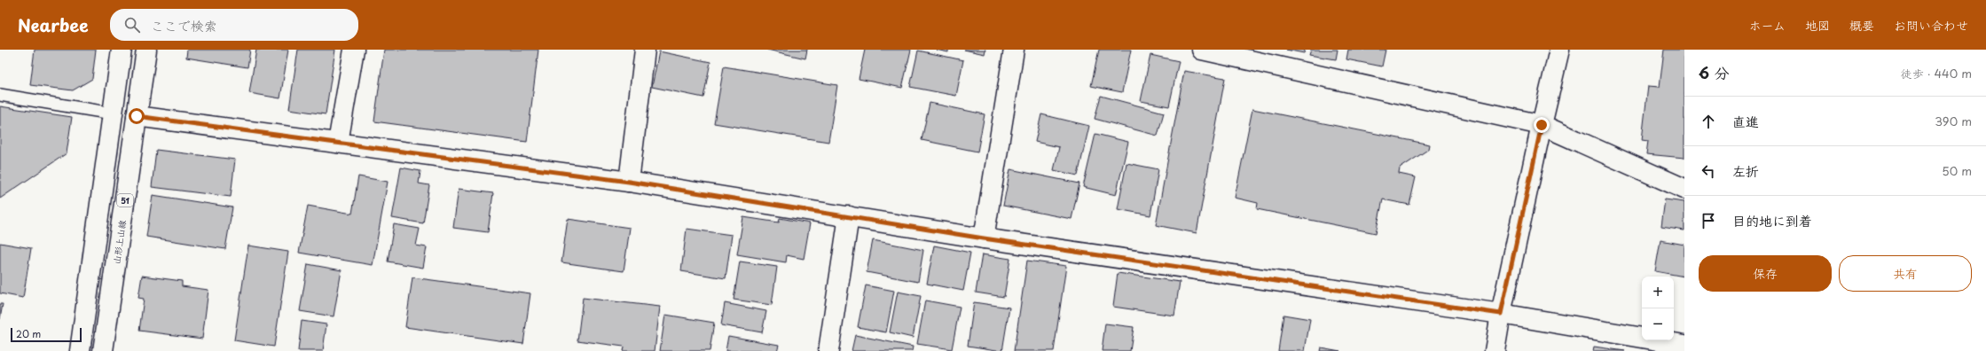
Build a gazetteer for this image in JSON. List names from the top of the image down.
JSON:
{
  "streets": {
    "street": ["51", "山形上山線"]
  },
  "scale_bar": "20 m",
  "page": {
    "header": "Nearbee",
    "search": "ここで検索",
    "nav": [
      "ホーム",
      "地図",
      "概要",
      "お問い合わせ"
    ],
    "heading": ["6 分", "徒歩 · 440 m"],
    "list": [
      ["直進", "390 m"],
      ["左折", "50 m"],
      "目的地に到着"
    ],
    "buttons": ["保存", "共有"],
    "map_buttons": ["+", "−"],
    "scale": "20 m"
  }
}
